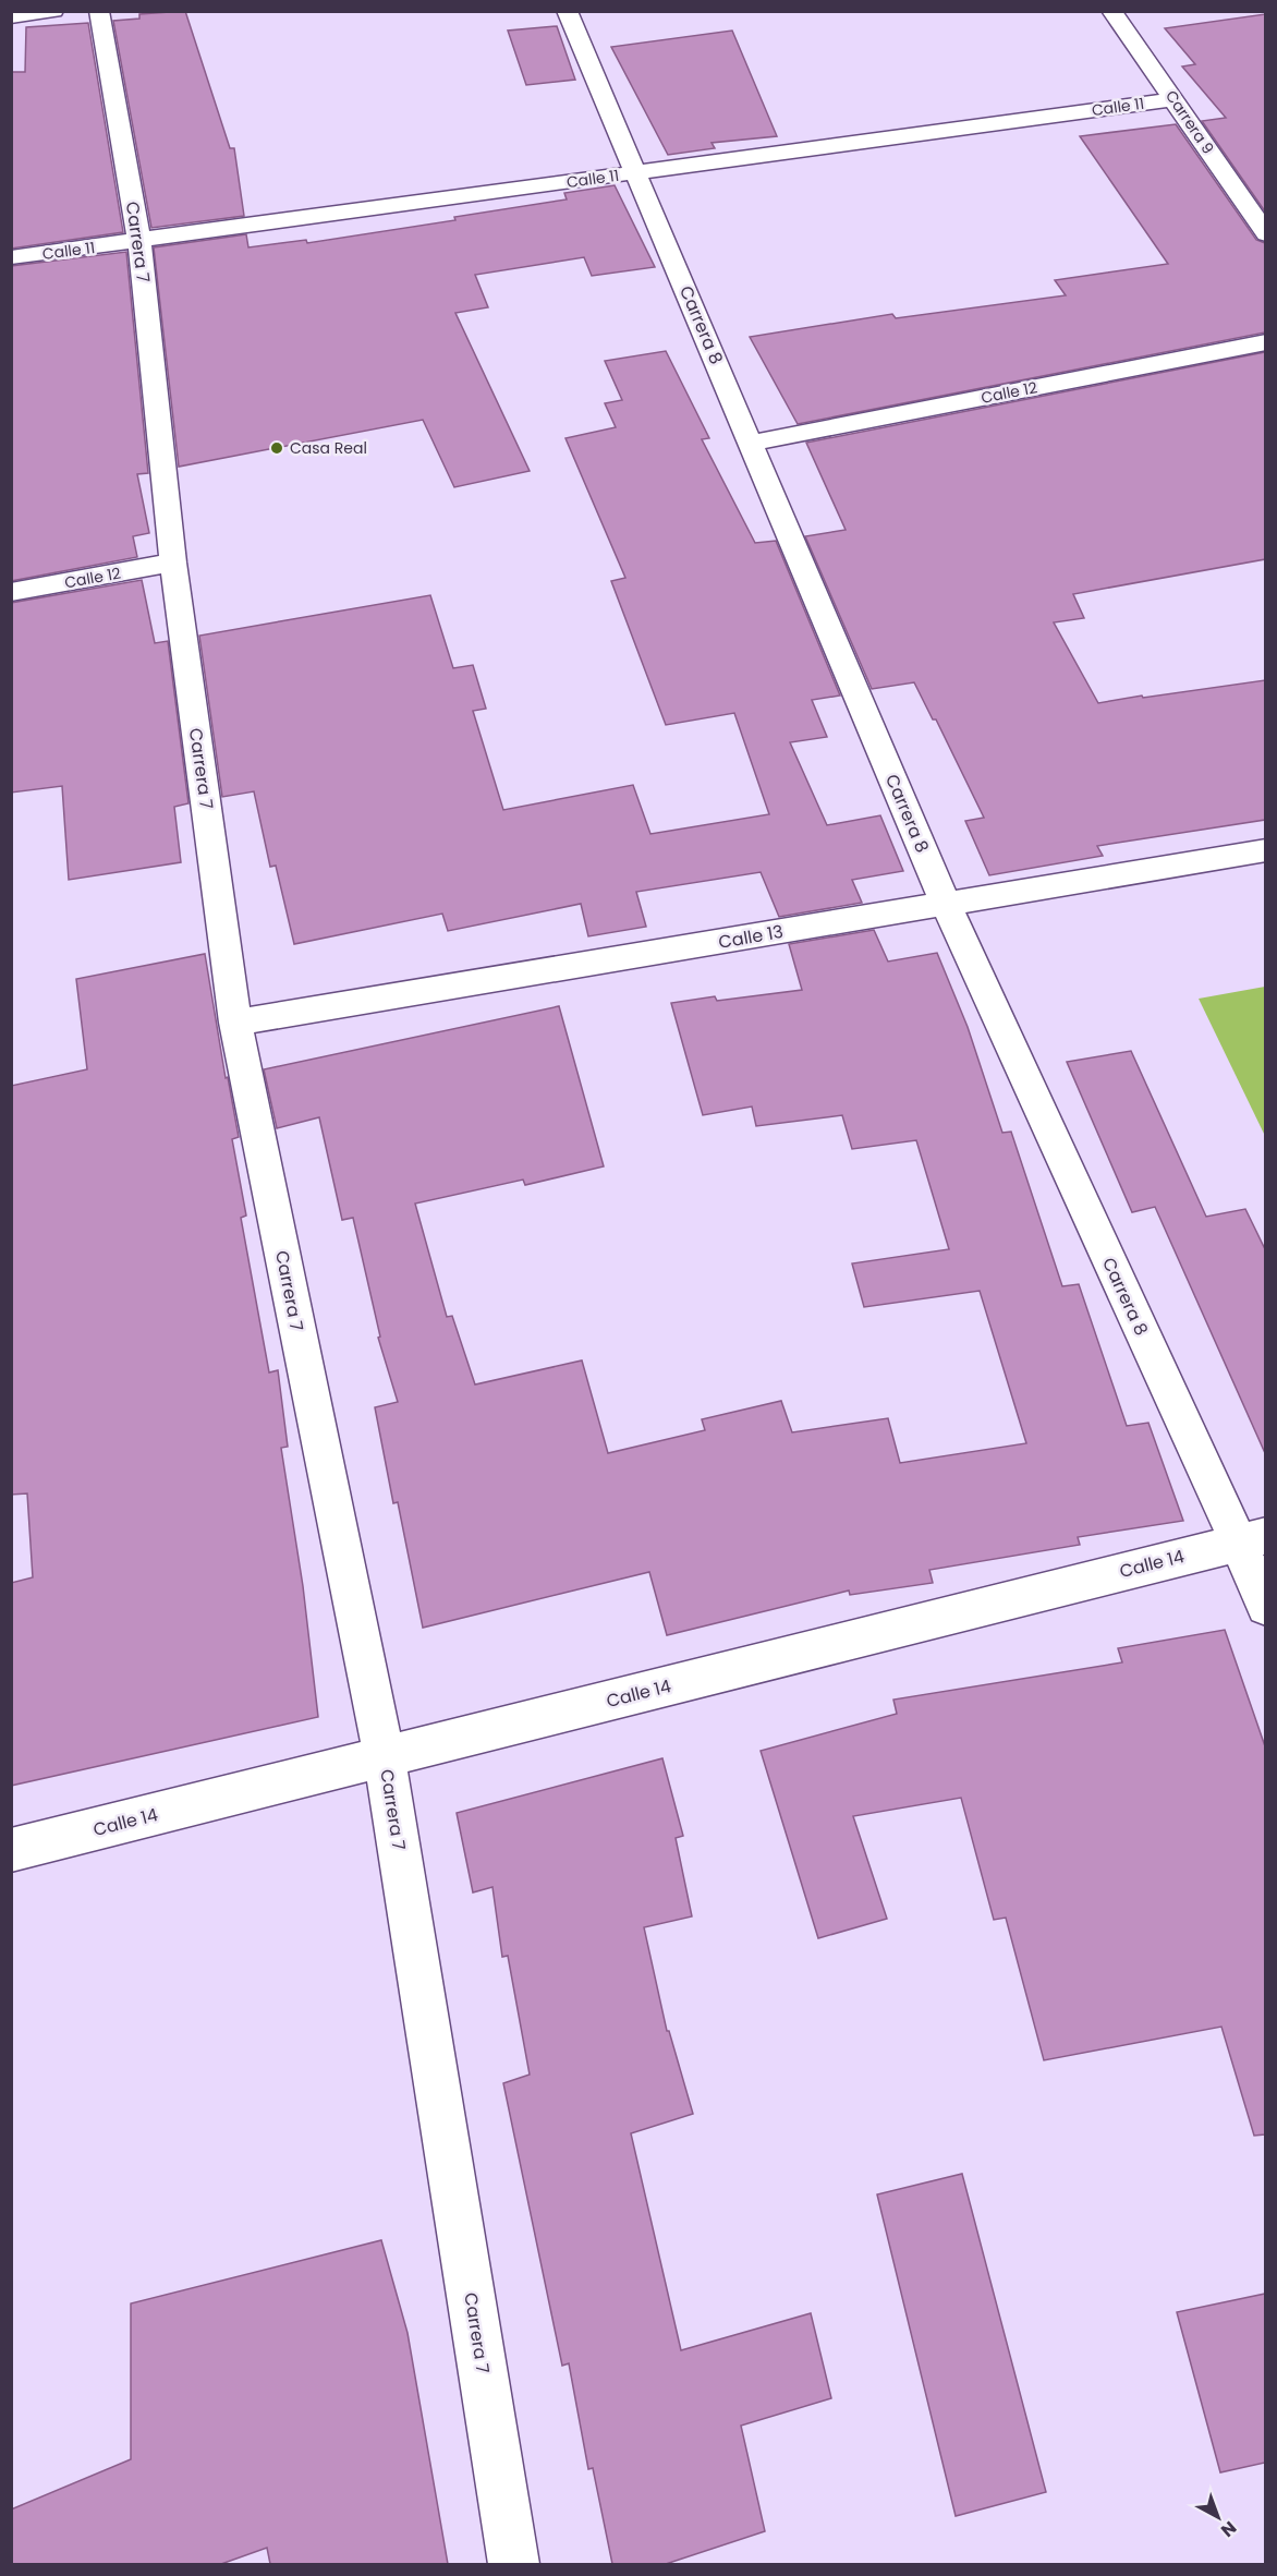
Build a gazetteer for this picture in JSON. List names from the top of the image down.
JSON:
{
  "streets": {
    "street": [
      "Calle 11",
      "Carrera 9",
      "Carrera 7",
      "Carrera 8",
      "Calle 12",
      "Calle 13",
      "Calle 14"
    ]
  },
  "crossings": [
    ["Calle 11", "Carrera 9"],
    ["Calle 11", "Carrera 7"],
    ["Calle 11", "Carrera 8"],
    ["Carrera 7", "Calle 12"],
    ["Carrera 7", "Calle 13"],
    ["Carrera 7", "Calle 14"],
    ["Carrera 8", "Calle 12"],
    ["Carrera 8", "Calle 13"],
    ["Carrera 8", "Calle 14"]
  ],
  "places": ["Casa Real"],
  "north": "bottom right"
}
